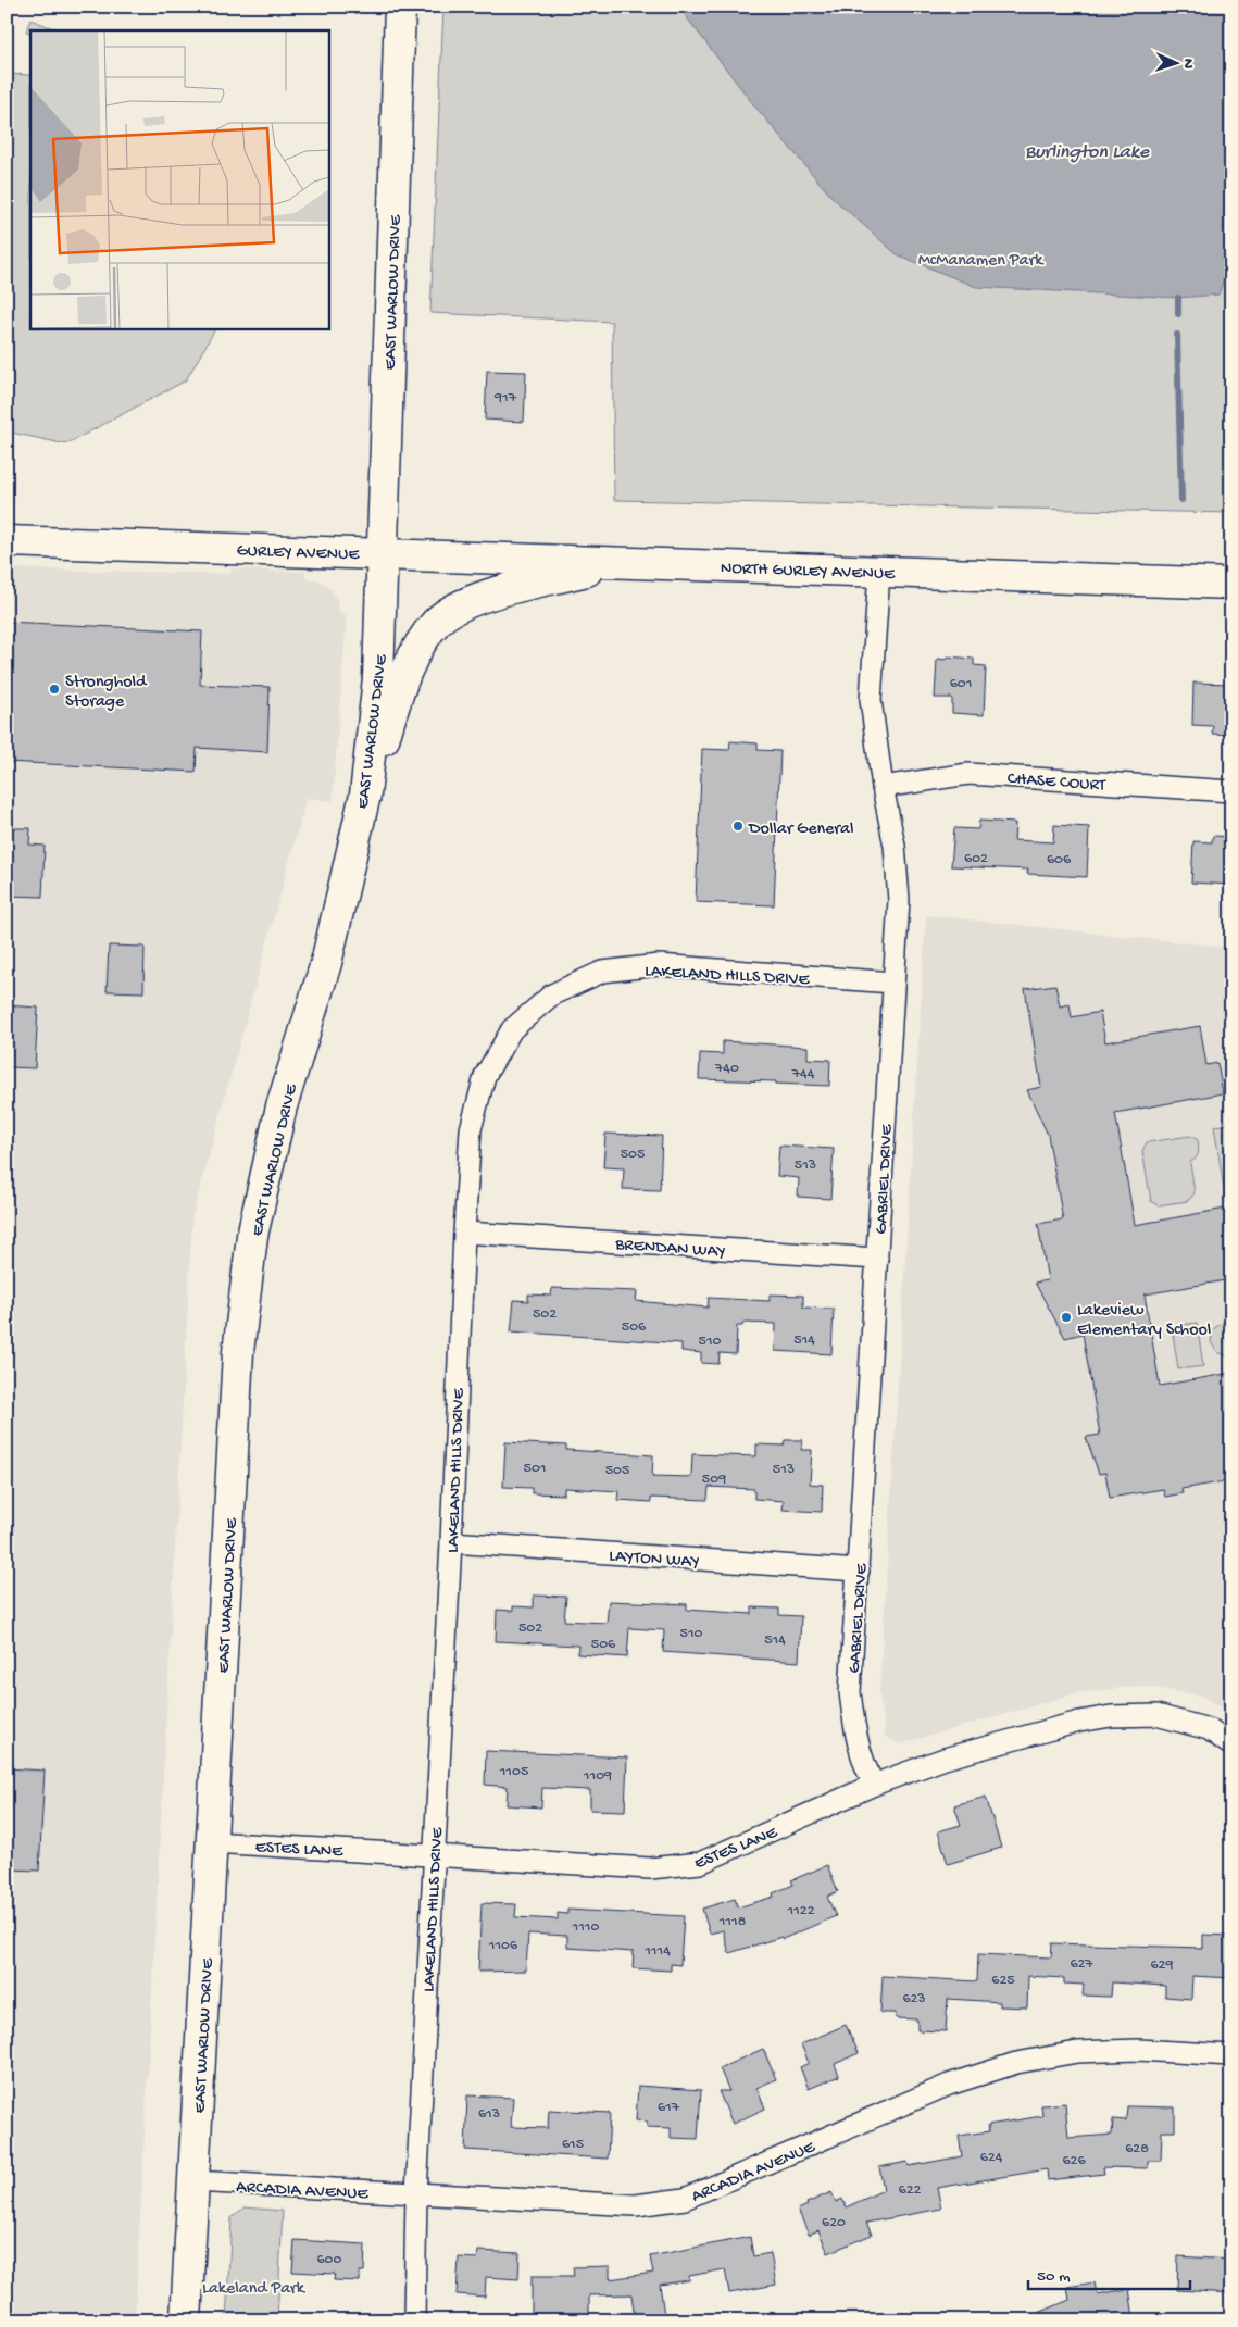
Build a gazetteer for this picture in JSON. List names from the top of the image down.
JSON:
{
  "streets": {
    "street": [
      "EAST WARLOW DRIVE",
      "GURLEY AVENUE",
      "NORTH GURLEY AVENUE",
      "CHASE COURT",
      "LAKELAND HILLS DRIVE",
      "GABRIEL DRIVE",
      "BRENDAN WAY",
      "LAYTON WAY",
      "ESTES LANE",
      "ARCADIA AVENUE"
    ]
  },
  "crossings": [
    ["EAST WARLOW DRIVE", "GURLEY AVENUE"],
    ["EAST WARLOW DRIVE", "NORTH GURLEY AVENUE"],
    ["EAST WARLOW DRIVE", "ESTES LANE"],
    ["EAST WARLOW DRIVE", "ARCADIA AVENUE"],
    ["GURLEY AVENUE", "NORTH GURLEY AVENUE"],
    ["NORTH GURLEY AVENUE", "GABRIEL DRIVE"],
    ["CHASE COURT", "GABRIEL DRIVE"],
    ["LAKELAND HILLS DRIVE", "GABRIEL DRIVE"],
    ["LAKELAND HILLS DRIVE", "BRENDAN WAY"],
    ["LAKELAND HILLS DRIVE", "LAYTON WAY"],
    ["LAKELAND HILLS DRIVE", "ESTES LANE"],
    ["LAKELAND HILLS DRIVE", "ARCADIA AVENUE"],
    ["GABRIEL DRIVE", "BRENDAN WAY"],
    ["GABRIEL DRIVE", "LAYTON WAY"],
    ["GABRIEL DRIVE", "ESTES LANE"]
  ],
  "water": ["Burlington Lake"],
  "parks": ["McManamen Park", "Lakeland Park"],
  "places": ["Stronghold Storage", "Dollar General", "Lakeview Elementary School"],
  "house_numbers": [
    "917",
    "601",
    "602",
    "606",
    "740",
    "744",
    "505",
    "513",
    "502",
    "506",
    "514",
    "510",
    "501",
    "513",
    "505",
    "509",
    "502",
    "510",
    "514",
    "506",
    "1105",
    "1109",
    "1122",
    "1118",
    "1110",
    "1106",
    "1114",
    "627",
    "629",
    "625",
    "623",
    "617",
    "613",
    "615",
    "628",
    "624",
    "626",
    "622",
    "620",
    "600"
  ],
  "scale_bar": "50 m",
  "north": "right"
}
